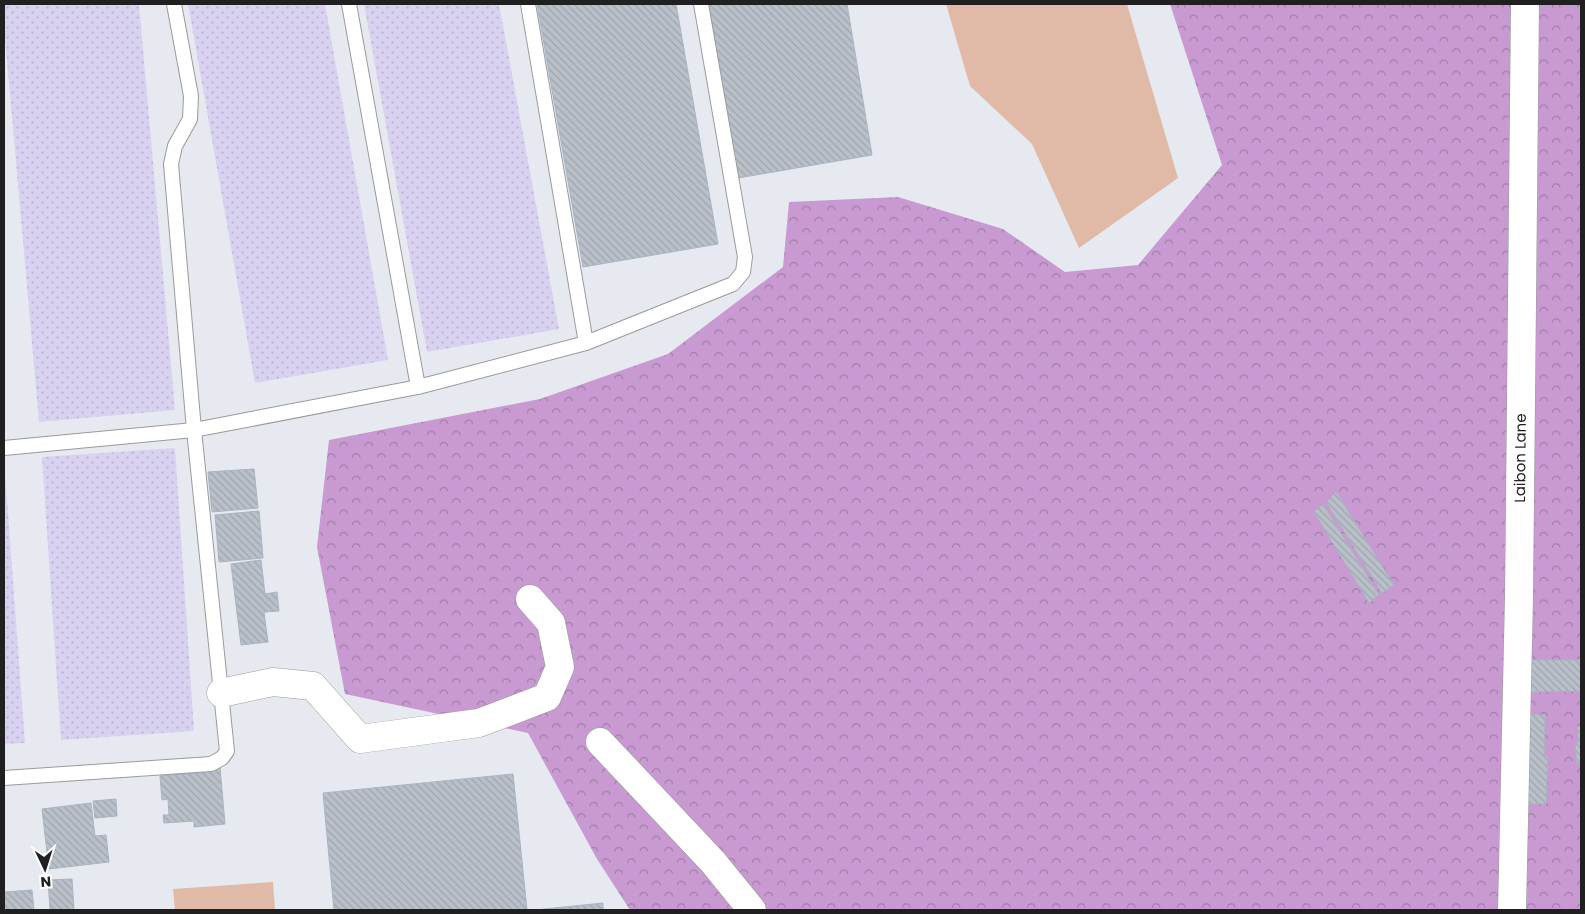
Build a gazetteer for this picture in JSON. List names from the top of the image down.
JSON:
{
  "streets": {
    "street": ["Laibon Lane"]
  },
  "north": "bottom"
}
